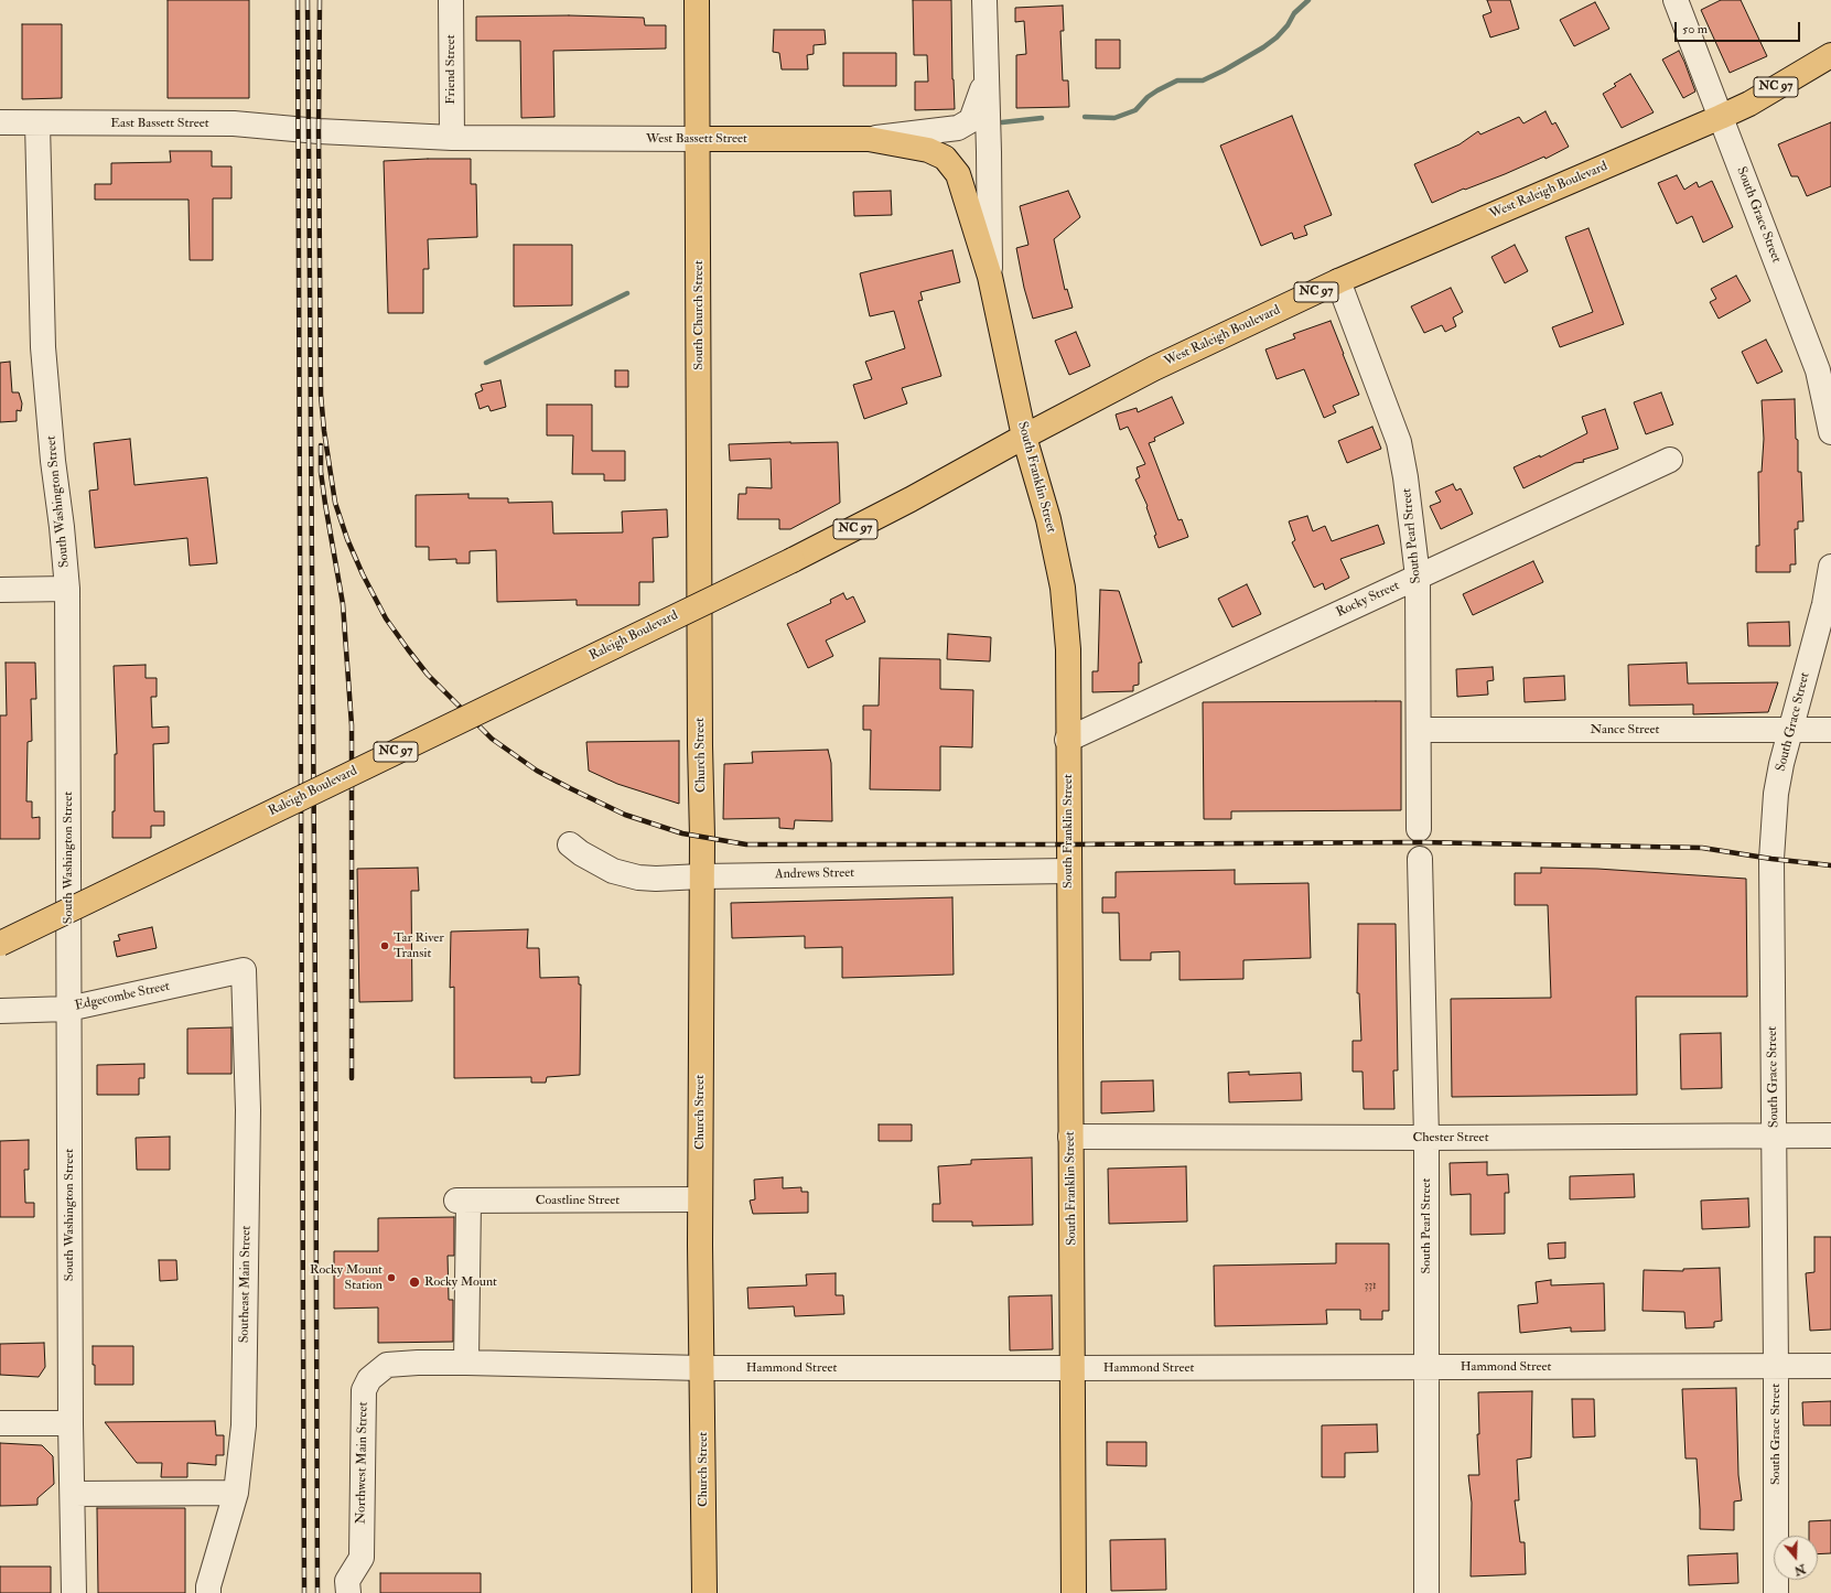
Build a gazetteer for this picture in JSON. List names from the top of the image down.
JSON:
{
  "streets": {
    "main road": [
      "NC 97",
      "West Bassett Street",
      "West Raleigh Boulevard",
      "South Church Street",
      "South Franklin Street",
      "Raleigh Boulevard",
      "Church Street"
    ],
    "street": [
      "Friend Street",
      "East Bassett Street",
      "South Grace Street",
      "South Washington Street",
      "South Pearl Street",
      "Rocky Street",
      "Nance Street",
      "Andrews Street",
      "Edgecombe Street",
      "Chester Street",
      "Coastline Street",
      "Southeast Main Street",
      "Hammond Street",
      "Northwest Main Street"
    ]
  },
  "crossings": [
    ["Friend Street", "West Bassett Street"],
    ["East Bassett Street", "West Bassett Street"],
    ["East Bassett Street", "South Washington Street"],
    ["West Bassett Street", "South Church Street"],
    ["West Bassett Street", "South Franklin Street"],
    ["West Raleigh Boulevard", "South Grace Street"],
    ["West Raleigh Boulevard", "South Franklin Street"],
    ["West Raleigh Boulevard", "South Pearl Street"],
    ["West Raleigh Boulevard", "Raleigh Boulevard"],
    ["South Grace Street", "Nance Street"],
    ["South Grace Street", "Chester Street"],
    ["South Grace Street", "Hammond Street"],
    ["South Church Street", "Church Street"],
    ["South Franklin Street", "Rocky Street"],
    ["South Franklin Street", "Andrews Street"],
    ["South Franklin Street", "Chester Street"],
    ["South Franklin Street", "Hammond Street"],
    ["South Washington Street", "Edgecombe Street"],
    ["South Pearl Street", "Rocky Street"],
    ["South Pearl Street", "Nance Street"],
    ["South Pearl Street", "Chester Street"],
    ["South Pearl Street", "Hammond Street"],
    ["Church Street", "Andrews Street"],
    ["Church Street", "Coastline Street"],
    ["Church Street", "Hammond Street"],
    ["Edgecombe Street", "Southeast Main Street"],
    ["Coastline Street", "Hammond Street"],
    ["Coastline Street", "Northwest Main Street"],
    ["Hammond Street", "Northwest Main Street"]
  ],
  "places": ["Tar River Transit", "Rocky Mount Station", "Rocky Mount"],
  "house_numbers": ["331"],
  "scale_bar": "50 m",
  "north": "bottom"
}
